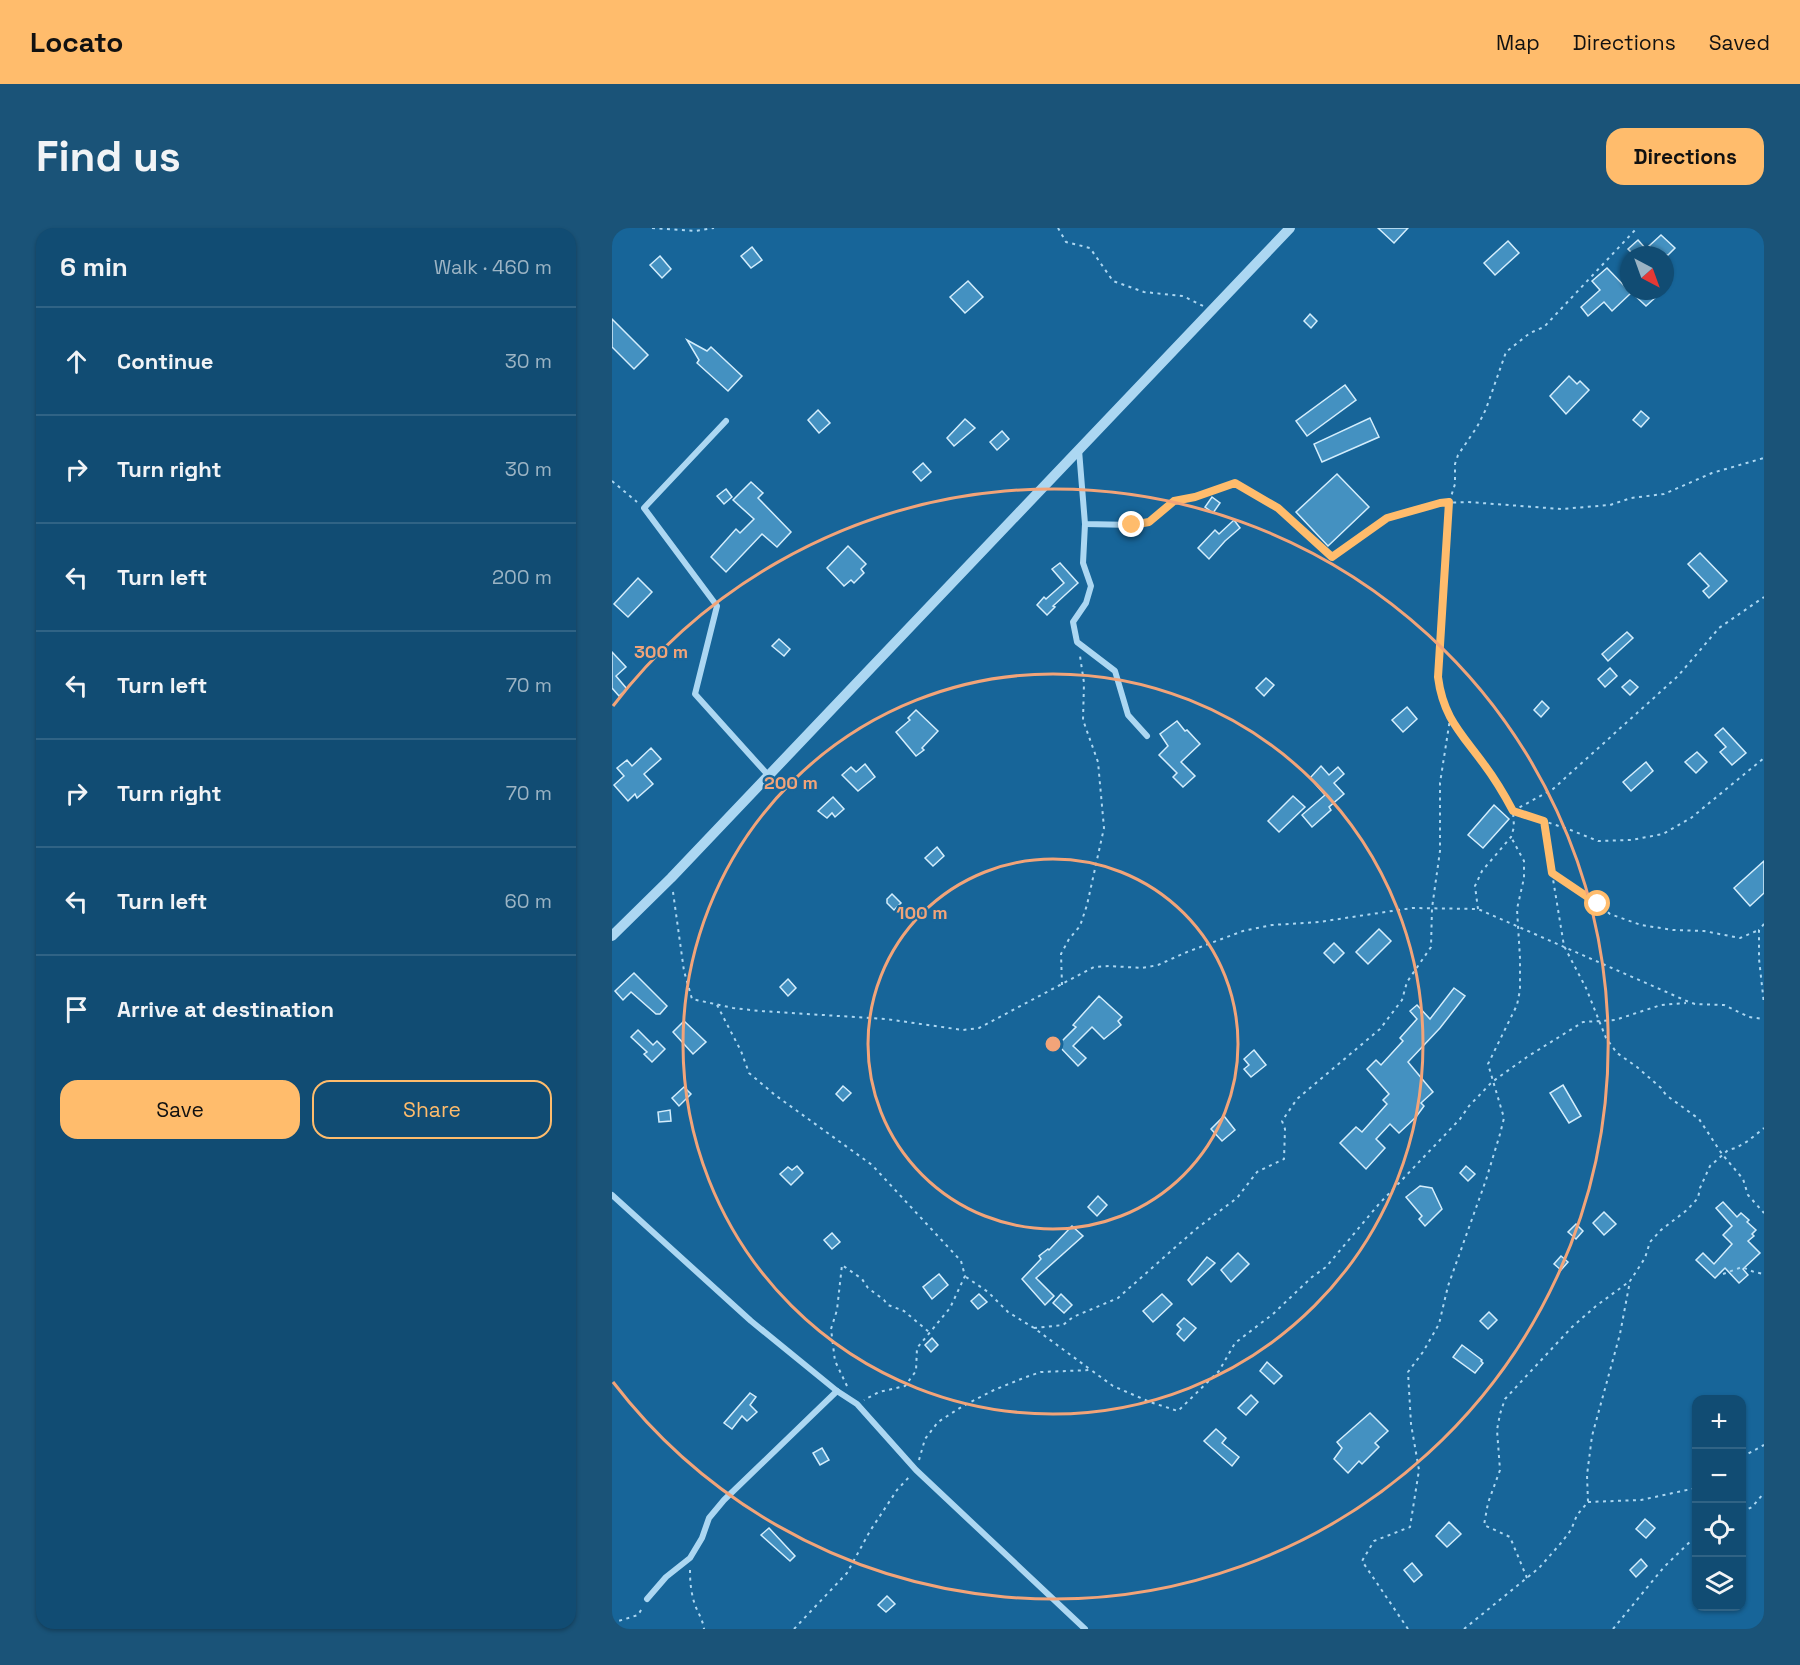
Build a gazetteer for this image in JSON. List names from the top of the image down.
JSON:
{
  "north": "bottom right",
  "page": {
    "header": "Locato",
    "nav": ["Map", "Directions", "Saved"],
    "buttons": [
      "Directions",
      ["Save", "Share"]
    ],
    "title": "Find us",
    "heading": ["6 min", "Walk · 460 m"],
    "list": [
      ["Continue", "30 m"],
      ["Turn right", "30 m"],
      ["Turn left", "200 m"],
      ["Turn left", "70 m"],
      ["Turn right", "70 m"],
      ["Turn left", "60 m"],
      "Arrive at destination"
    ],
    "map_buttons": ["+", "−"]
  },
  "rings": ["300 m", "200 m", "100 m"]
}
